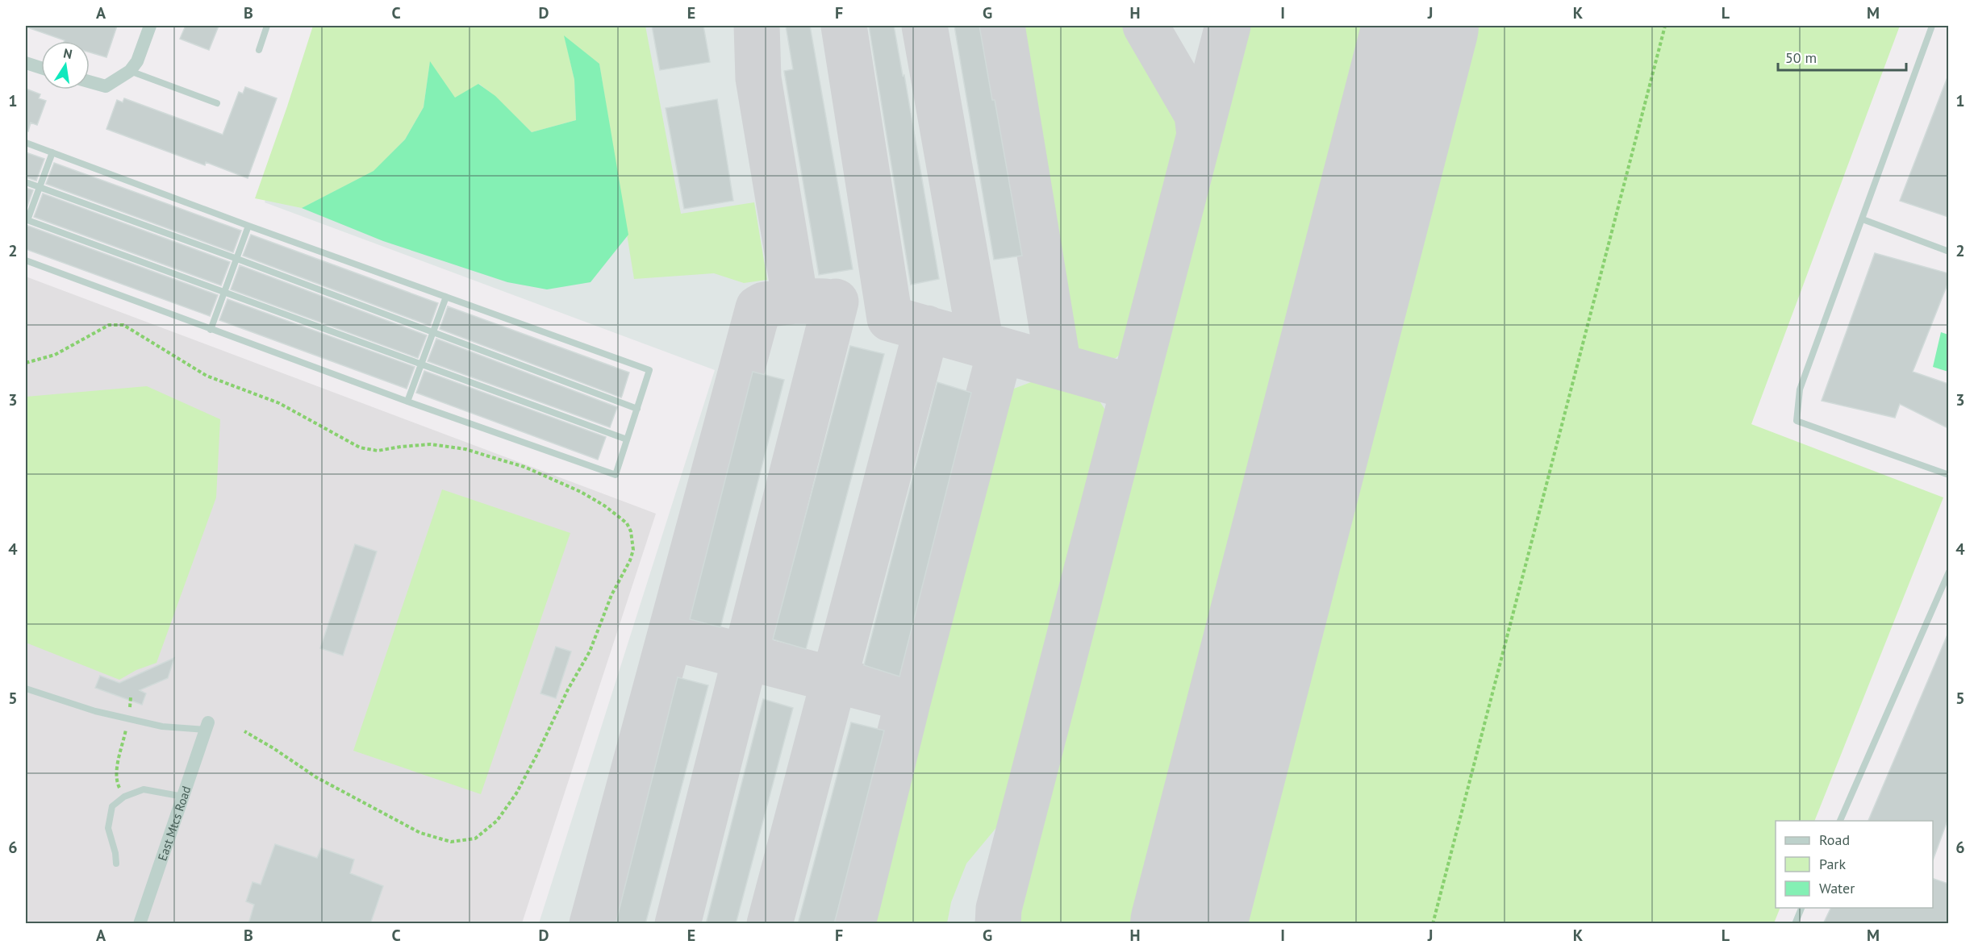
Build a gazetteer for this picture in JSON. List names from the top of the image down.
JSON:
{
  "streets": {
    "street": ["East Mtcs Road"]
  },
  "legend": ["Road", "Park", "Water"],
  "scale_bar": "50 m",
  "north": "top",
  "grid": {
    "columns": [
      "A",
      "B",
      "C",
      "D",
      "E",
      "F",
      "G",
      "H",
      "I",
      "J",
      "K",
      "L",
      "M"
    ],
    "rows": [
      "1",
      "2",
      "3",
      "4",
      "5",
      "6"
    ]
  }
}
